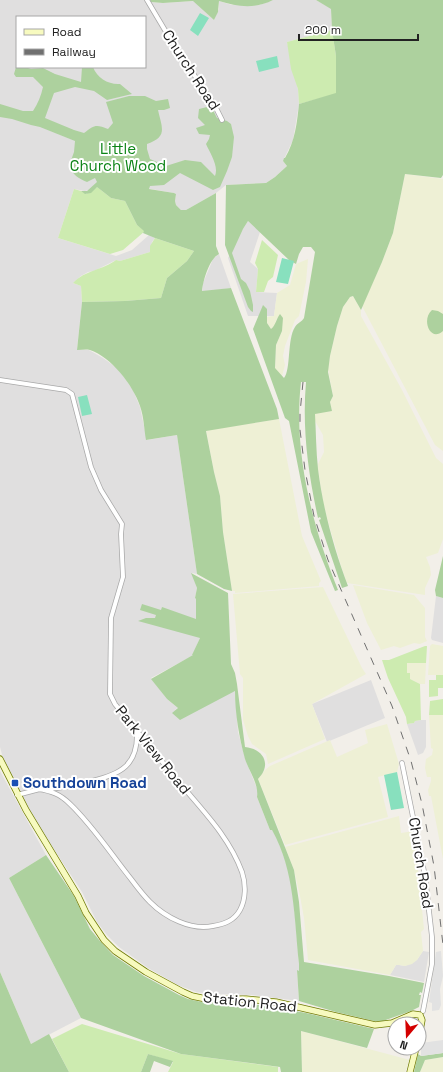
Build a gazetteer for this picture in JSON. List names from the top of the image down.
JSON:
{
  "streets": {
    "street": ["Church Road", "Park View Road", "Station Road"]
  },
  "crossings": [
    ["Church Road", "Station Road"]
  ],
  "parks": ["Little Church Wood"],
  "places": {
    "transit": ["Southdown Road"]
  },
  "legend": ["Road", "Railway"],
  "scale_bar": "200 m",
  "north": "bottom"
}
